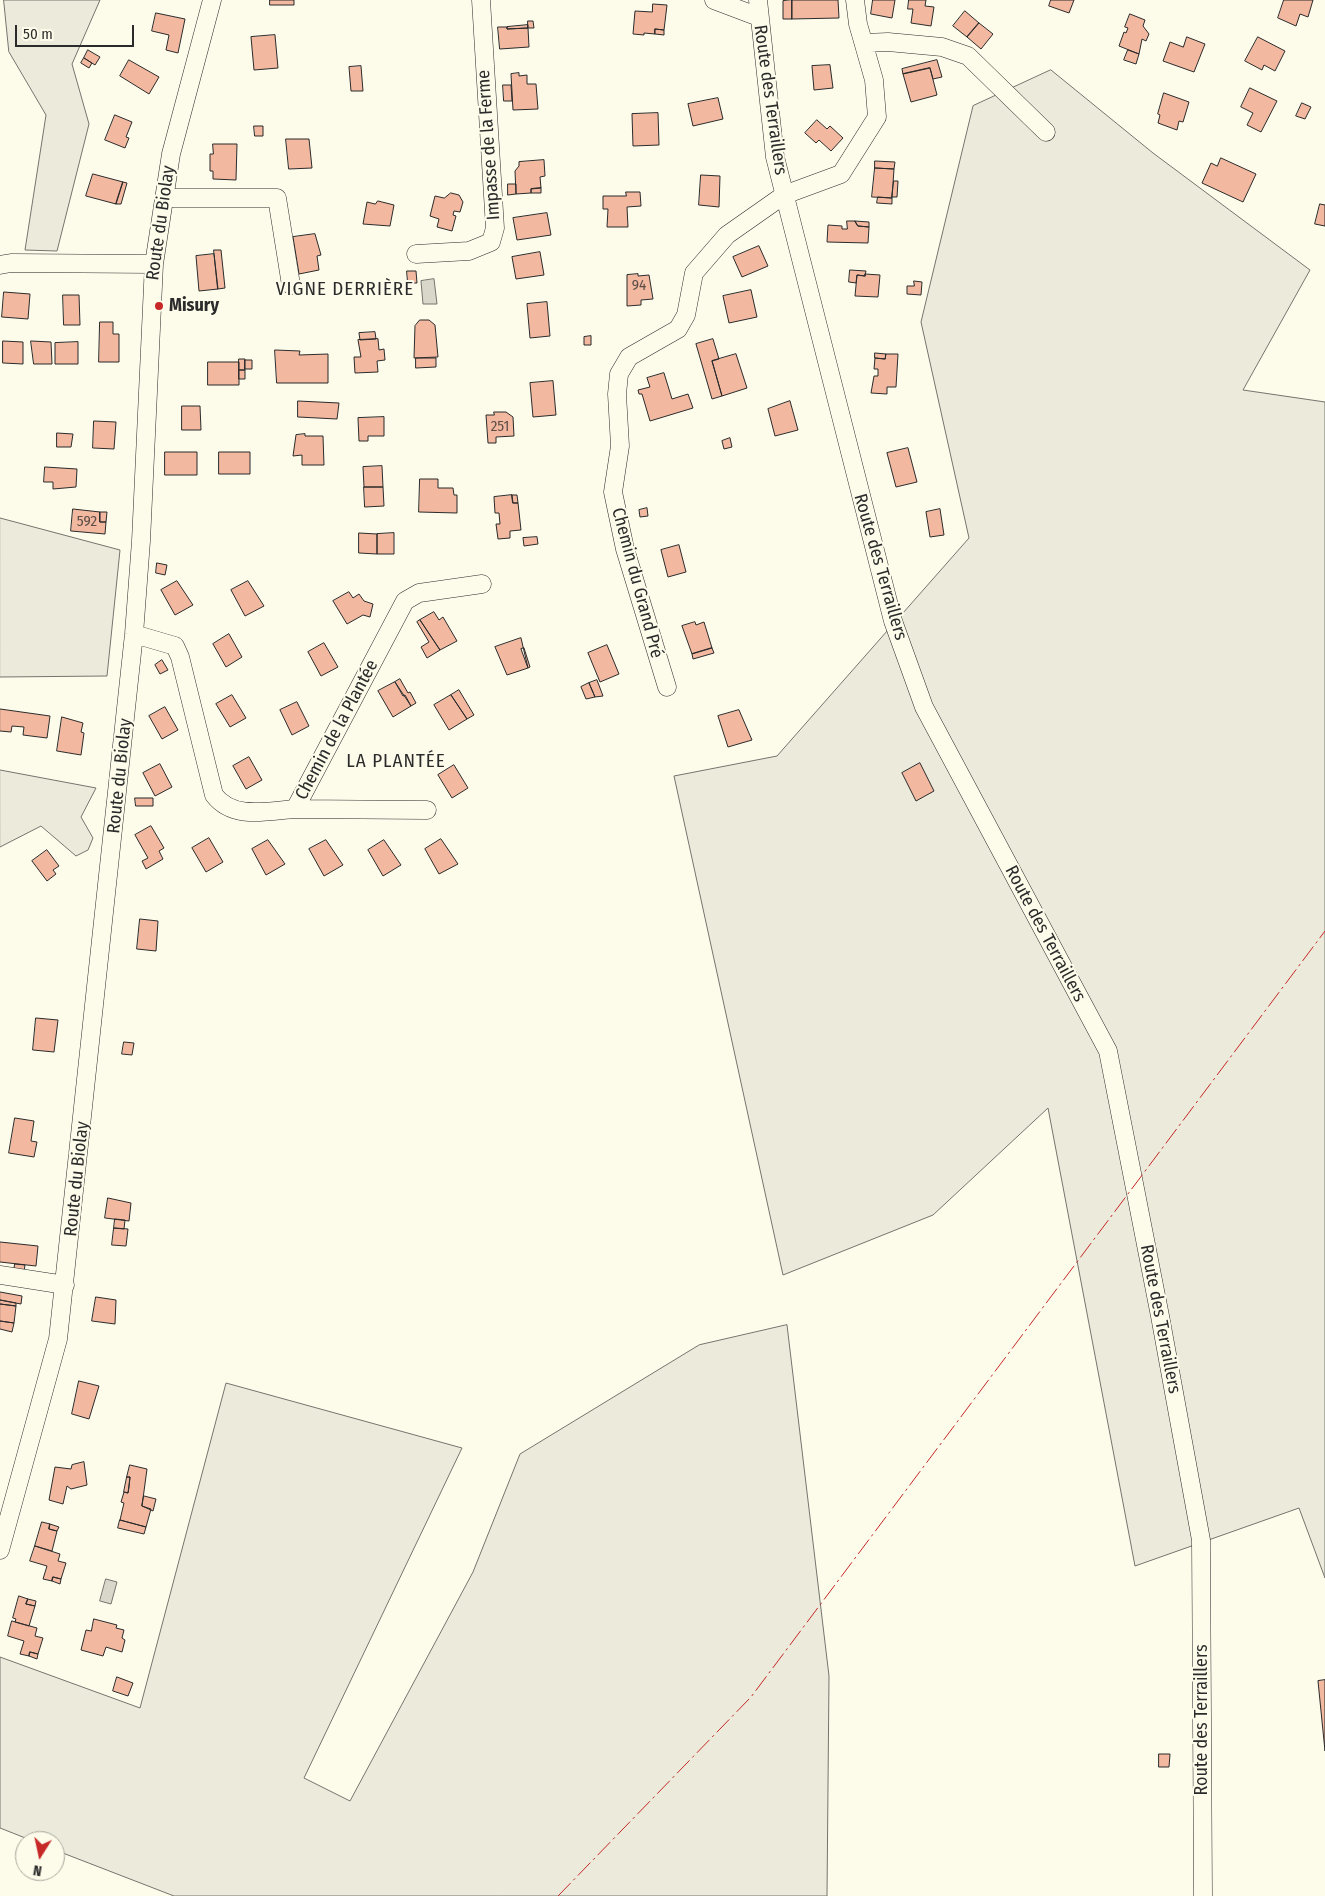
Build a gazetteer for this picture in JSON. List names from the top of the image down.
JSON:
{
  "streets": {
    "street": [
      "Route des Terraillers",
      "Impasse de la Ferme",
      "Route du Biolay",
      "Chemin du Grand Pré",
      "Chemin de la Plantée"
    ]
  },
  "crossings": [
    ["Route des Terraillers", "Chemin du Grand Pré"],
    ["Route du Biolay", "Chemin de la Plantée"]
  ],
  "districts": ["VIGNE DERRIÈRE", "LA PLANTÉE"],
  "places": ["Misury"],
  "house_numbers": ["94", "251", "592"],
  "scale_bar": "50 m",
  "north": "bottom"
}
